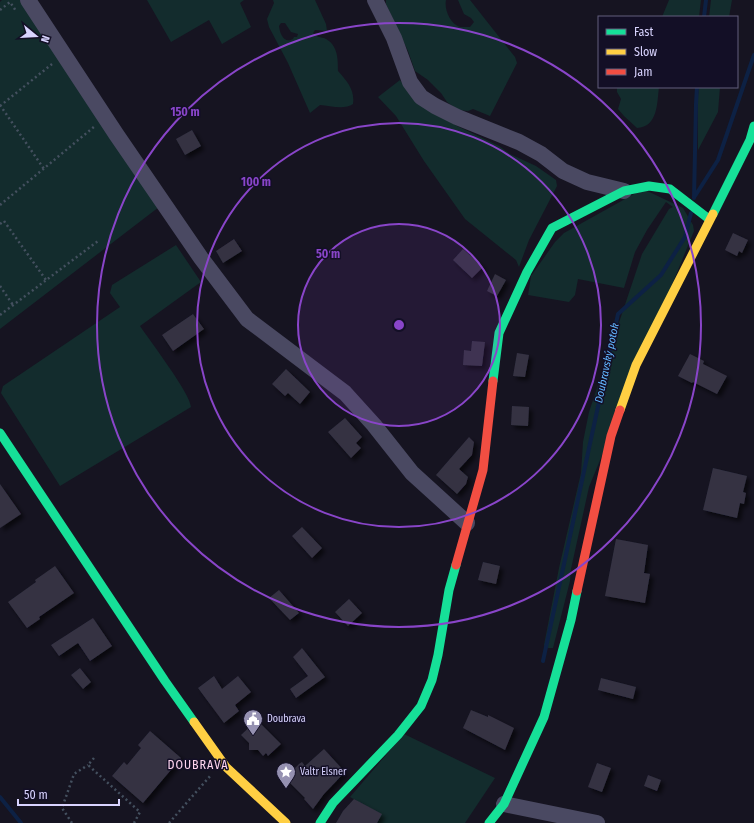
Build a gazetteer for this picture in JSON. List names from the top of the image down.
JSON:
{
  "districts": ["DOUBRAVA"],
  "water": ["Doubravský potok"],
  "places": {
    "public building": ["Doubrava"],
    "place": ["Valtr Elsner"]
  },
  "legend": ["Fast", "Slow", "Jam"],
  "scale_bar": "50 m",
  "north": "right",
  "rings": ["150 m", "100 m", "50 m"]
}
